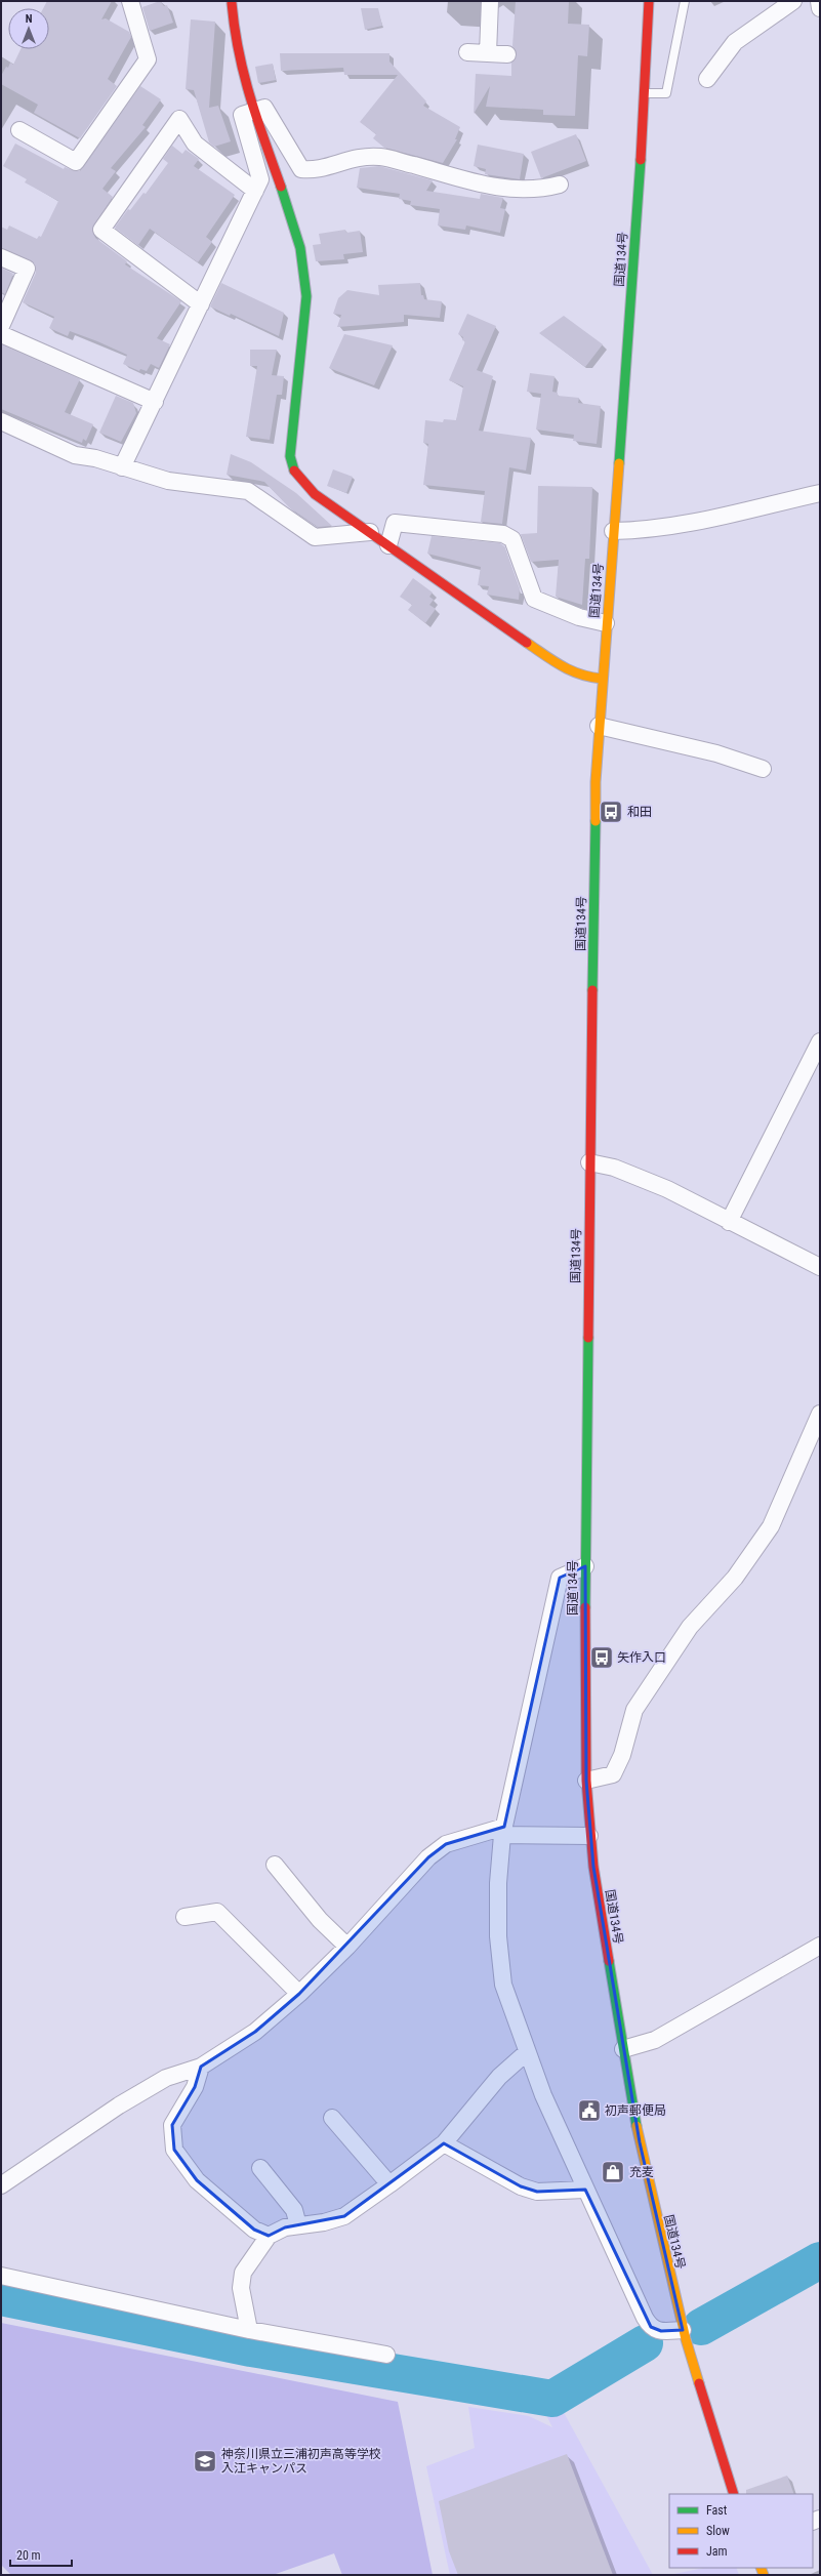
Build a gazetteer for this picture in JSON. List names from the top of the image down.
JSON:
{
  "streets": {
    "main road": ["国道134号"]
  },
  "places": {
    "bus stop": ["和田", "矢作入口"],
    "public building": ["初声郵便局"],
    "shop": ["充麦"],
    "school or university": ["神奈川県立三浦初声高等学校 入江キャンパス"]
  },
  "legend": ["Fast", "Slow", "Jam"],
  "scale_bar": "20 m",
  "north": "top"
}
